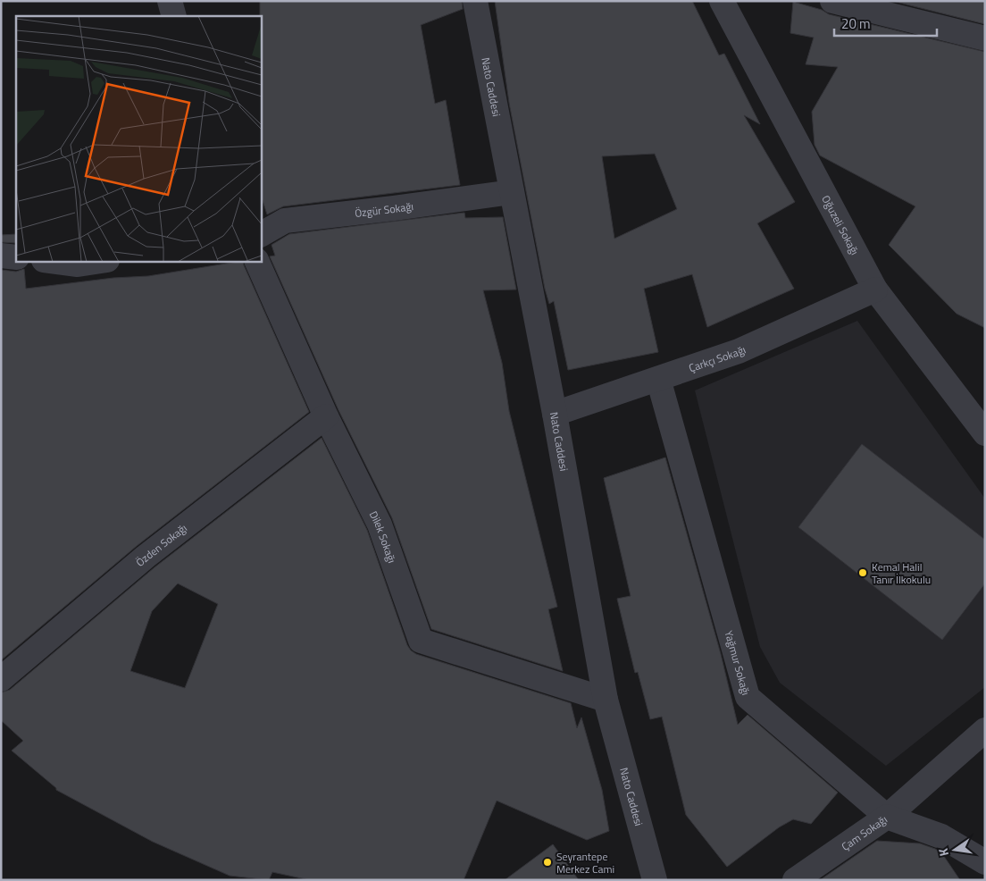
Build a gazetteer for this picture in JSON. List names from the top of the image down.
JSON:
{
  "streets": {
    "street": [
      "Nato Caddesi",
      "Özgür Sokağı",
      "Oğuzeli Sokağı",
      "Çarkçı Sokağı",
      "Dilek Sokağı",
      "Özden Sokağı",
      "Yağmur Sokağı",
      "Çam Sokağı"
    ]
  },
  "crossings": [
    ["Nato Caddesi", "Özgür Sokağı"],
    ["Nato Caddesi", "Çarkçı Sokağı"],
    ["Nato Caddesi", "Dilek Sokağı"],
    ["Oğuzeli Sokağı", "Çarkçı Sokağı"],
    ["Çarkçı Sokağı", "Yağmur Sokağı"],
    ["Dilek Sokağı", "Özden Sokağı"],
    ["Yağmur Sokağı", "Çam Sokağı"]
  ],
  "places": ["Kemal Halil Tanır İlkokulu", "Seyrantepe Merkez Cami"],
  "scale_bar": "20 m",
  "north": "left"
}
